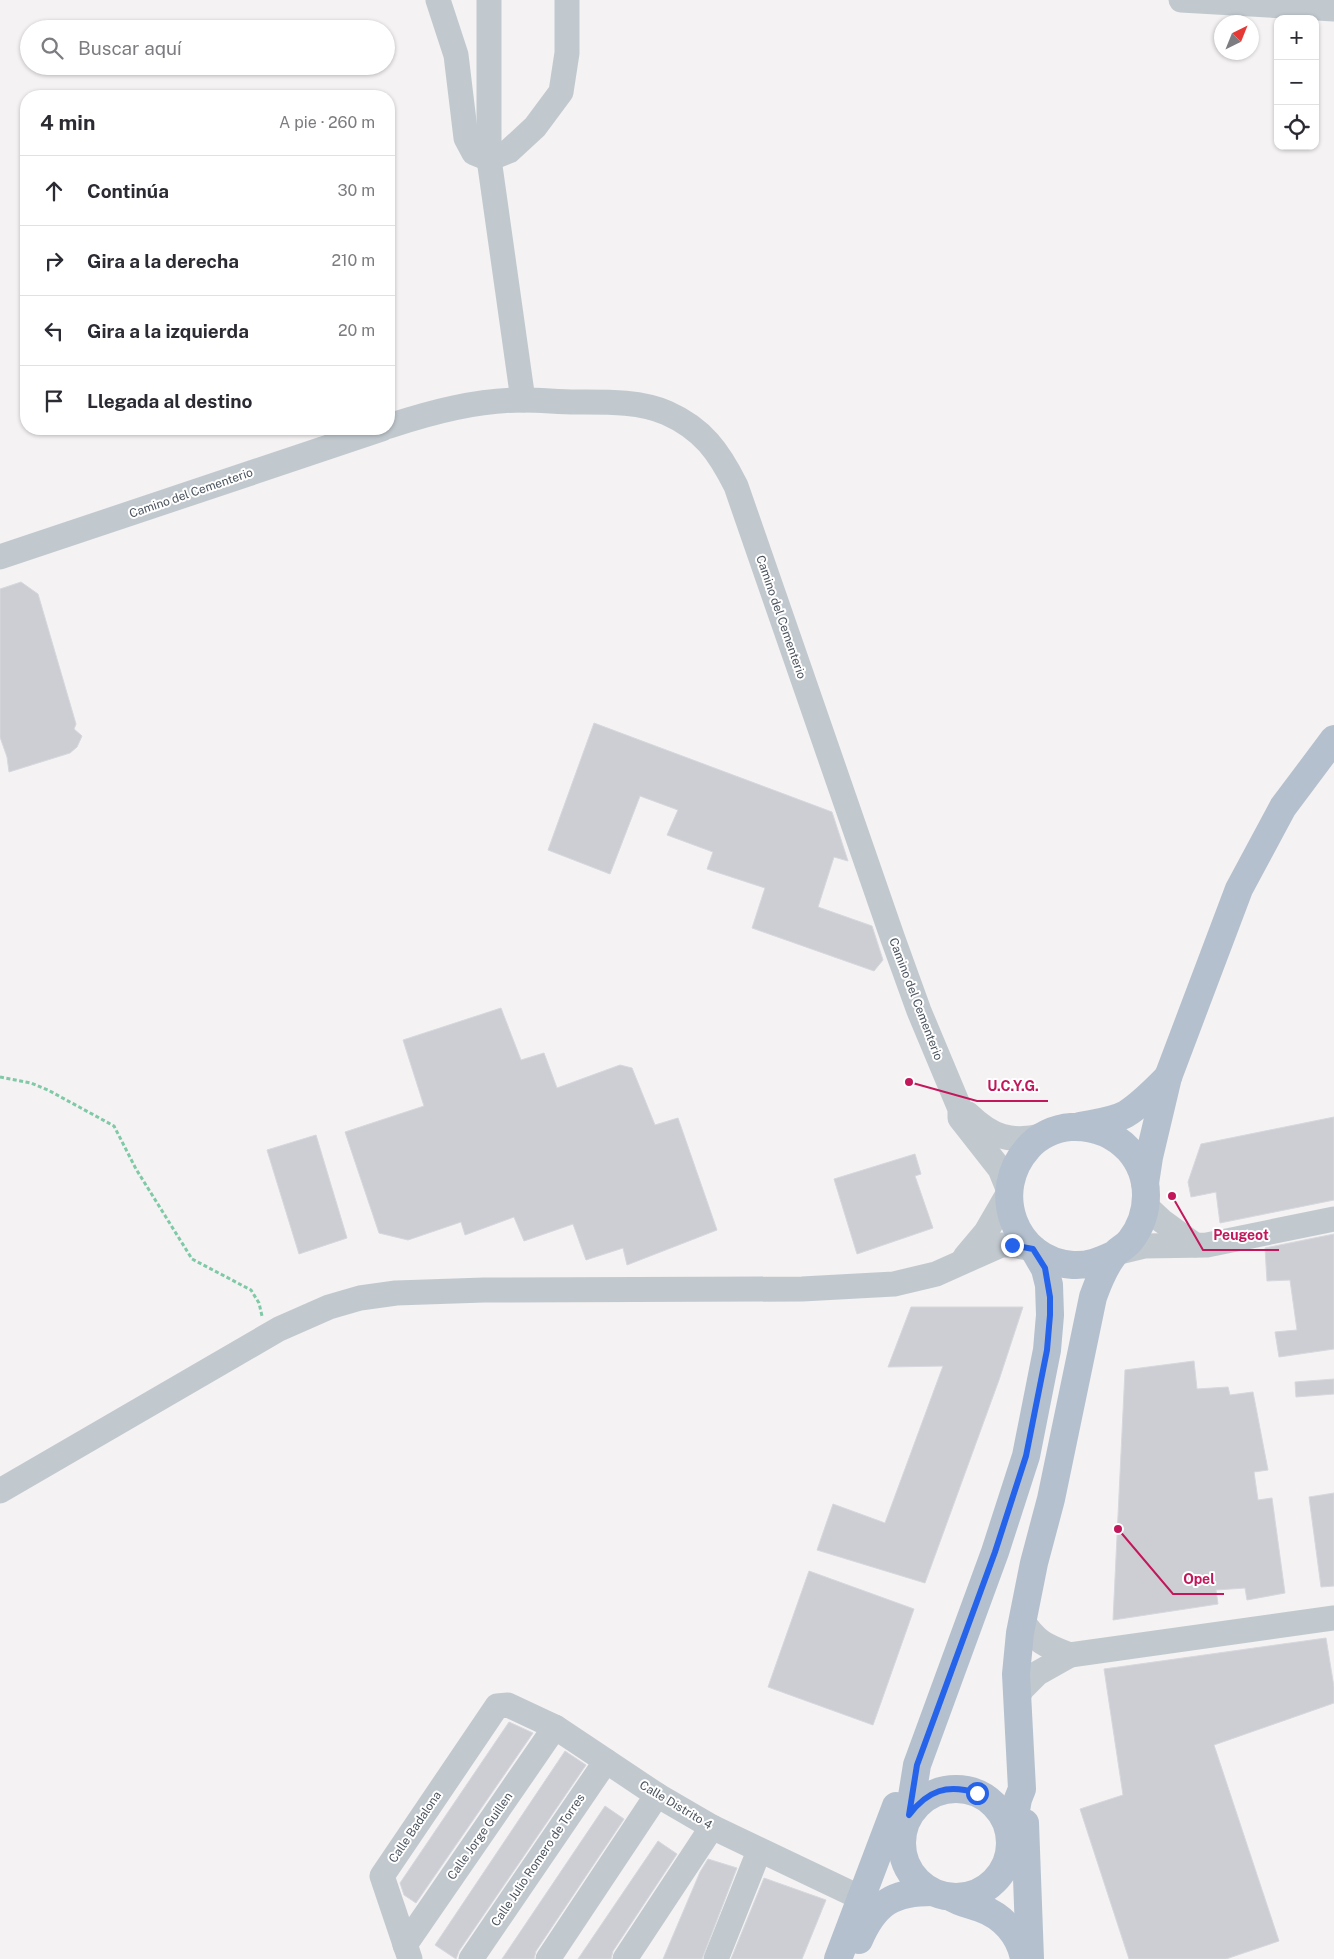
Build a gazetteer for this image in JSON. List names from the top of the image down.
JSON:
{
  "streets": {
    "street": [
      "Camino del Cementerio",
      "Calle Distrito 4",
      "Calle Badalona",
      "Calle Jorge Guillen",
      "Calle Julio Romero de Torres"
    ]
  },
  "crossings": [
    ["Calle Distrito 4", "Calle Badalona"],
    ["Calle Distrito 4", "Calle Jorge Guillen"],
    ["Calle Distrito 4", "Calle Julio Romero de Torres"],
    ["Calle Badalona", "Calle Jorge Guillen"]
  ],
  "places": ["U.C.Y.G.", "Peugeot", "Opel"],
  "north": "top right",
  "page": {
    "map_buttons": ["+", "−"],
    "search": "Buscar aquí",
    "heading": ["4 min", "A pie · 260 m"],
    "list": [
      ["Continúa", "30 m"],
      ["Gira a la derecha", "210 m"],
      ["Gira a la izquierda", "20 m"],
      "Llegada al destino"
    ]
  }
}
